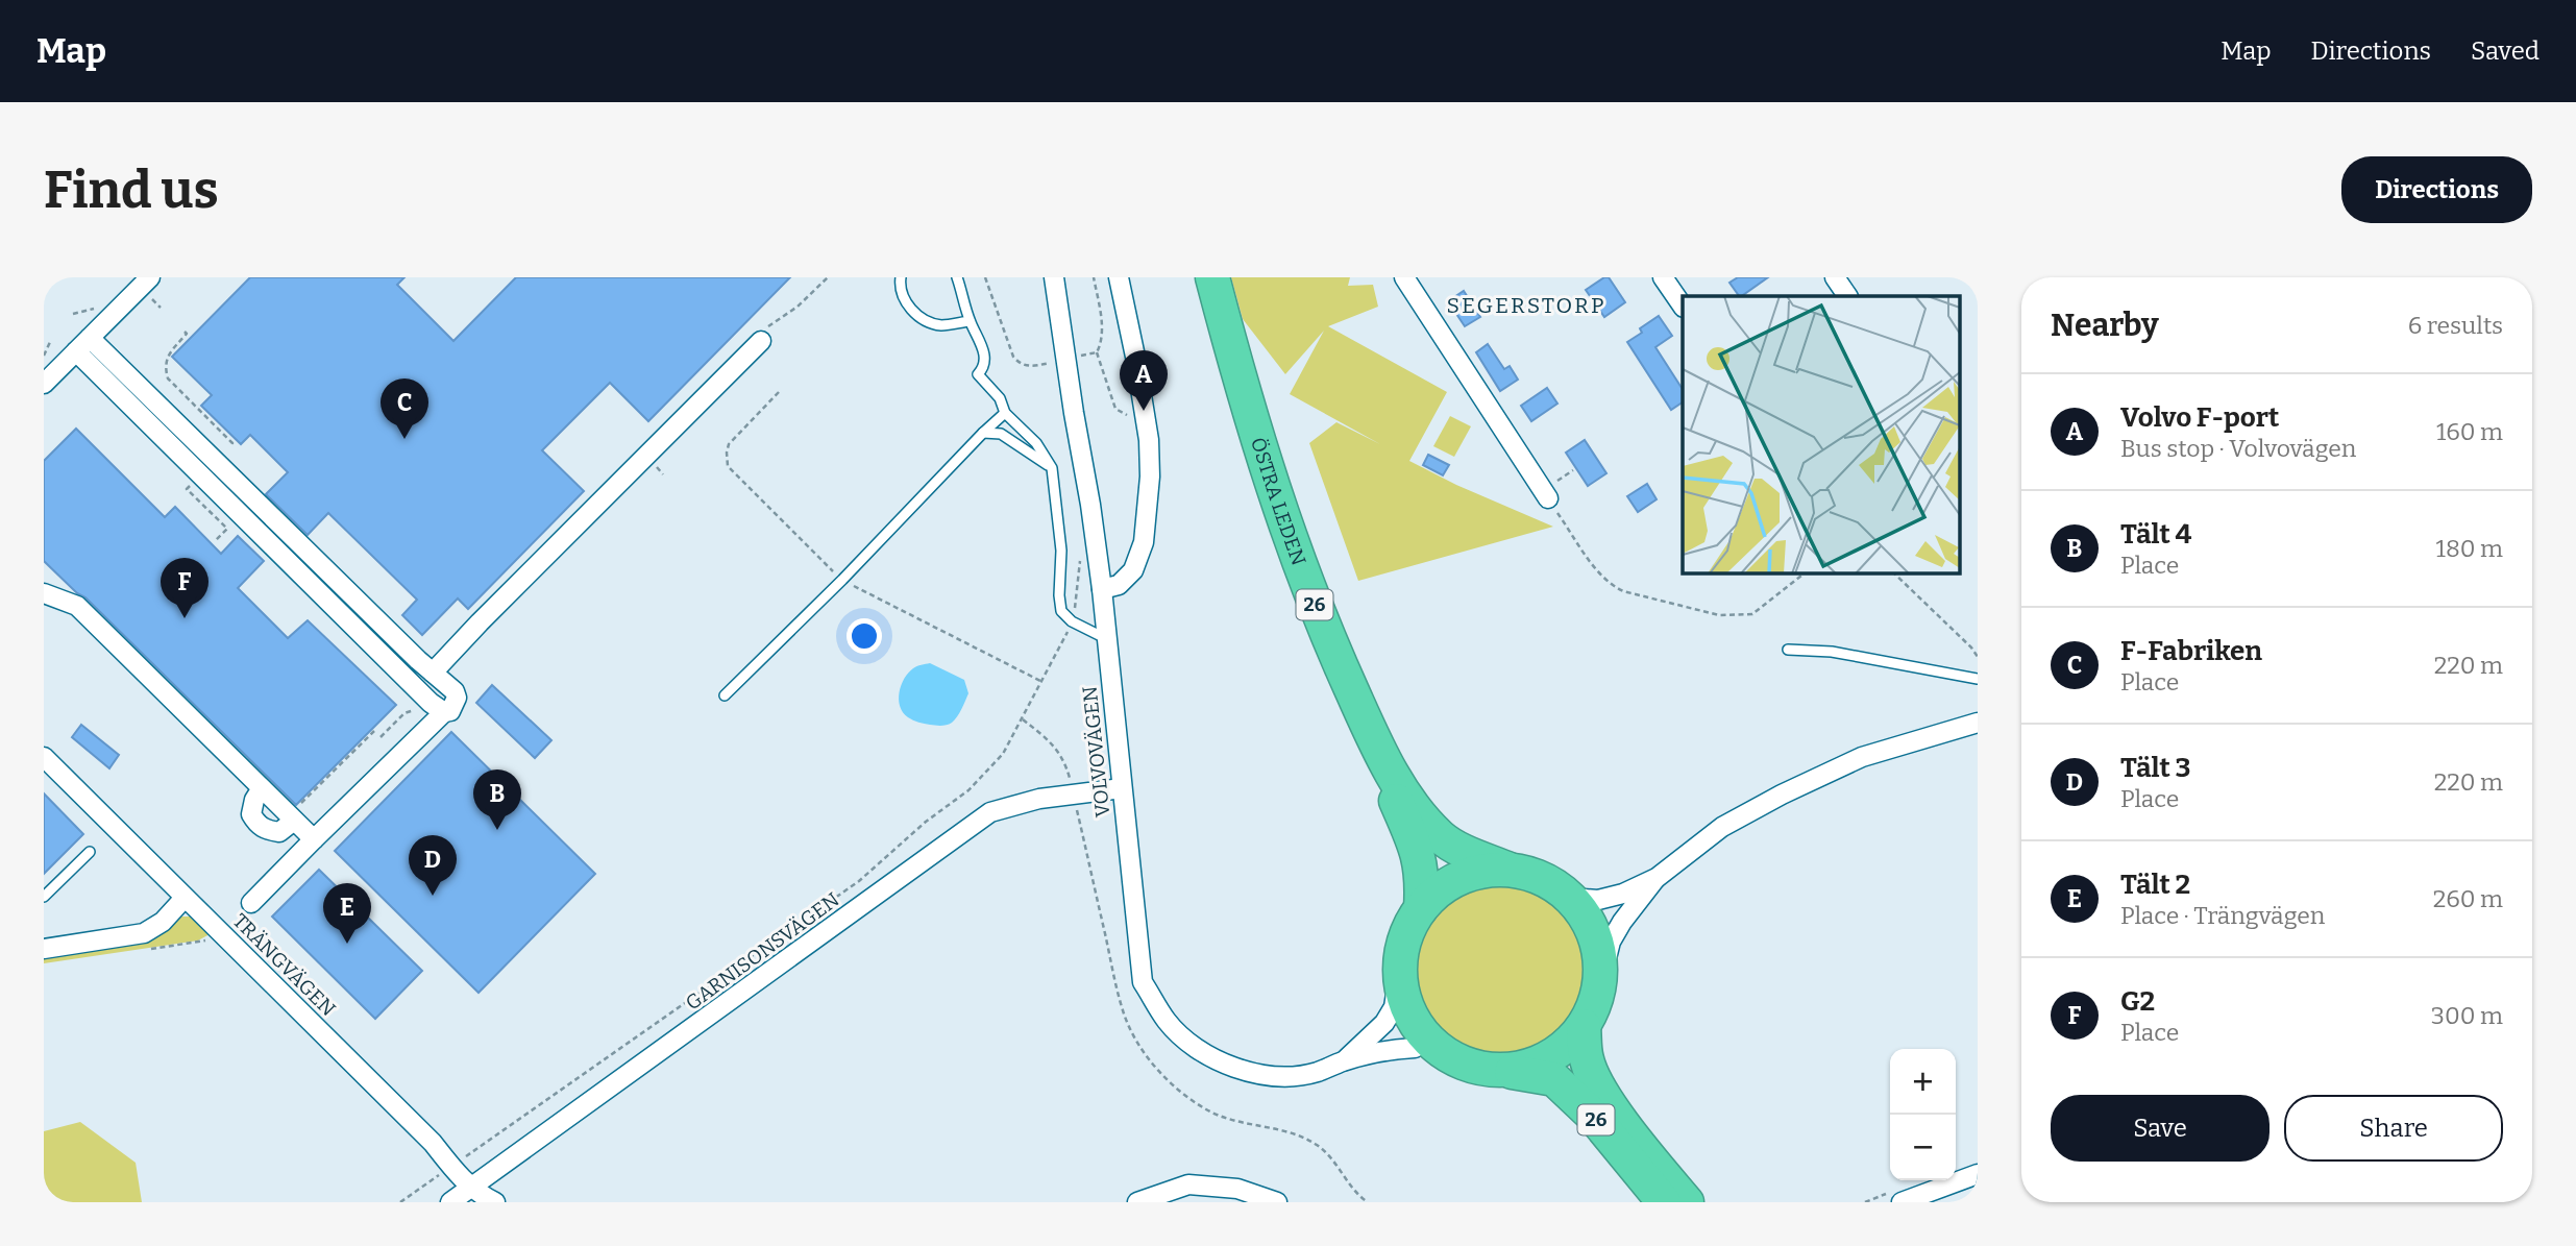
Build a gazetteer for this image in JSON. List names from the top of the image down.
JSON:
{
  "streets": {
    "highway": ["ÖSTRA LEDEN", "26"],
    "street": ["VOLVOVÄGEN", "GARNISONSVÄGEN", "TRÄNGVÄGEN"]
  },
  "crossings": [
    ["ÖSTRA LEDEN", "26"],
    ["ÖSTRA LEDEN", "VOLVOVÄGEN"],
    ["26", "VOLVOVÄGEN"],
    ["VOLVOVÄGEN", "GARNISONSVÄGEN"],
    ["GARNISONSVÄGEN", "TRÄNGVÄGEN"]
  ],
  "districts": ["SEGERSTORP"],
  "page": {
    "header": "Map",
    "nav": ["Map", "Directions", "Saved"],
    "buttons": [
      "Directions",
      ["Save", "Share"]
    ],
    "title": "Find us",
    "heading": ["Nearby", "6 results"],
    "pins": [
      "A",
      "C",
      "F",
      "B",
      "D",
      "E"
    ],
    "list": [
      {
        "mark": "A",
        "name": "Volvo F-port",
        "note": "Bus stop · Volvovägen",
        "value": "160 m"
      },
      {
        "mark": "B",
        "name": "Tält 4",
        "note": "Place",
        "value": "180 m"
      },
      {
        "mark": "C",
        "name": "F-Fabriken",
        "note": "Place",
        "value": "220 m"
      },
      {
        "mark": "D",
        "name": "Tält 3",
        "note": "Place",
        "value": "220 m"
      },
      {
        "mark": "E",
        "name": "Tält 2",
        "note": "Place · Trängvägen",
        "value": "260 m"
      },
      {
        "mark": "F",
        "name": "G2",
        "note": "Place",
        "value": "300 m"
      }
    ],
    "map_buttons": ["+", "−"]
  }
}
